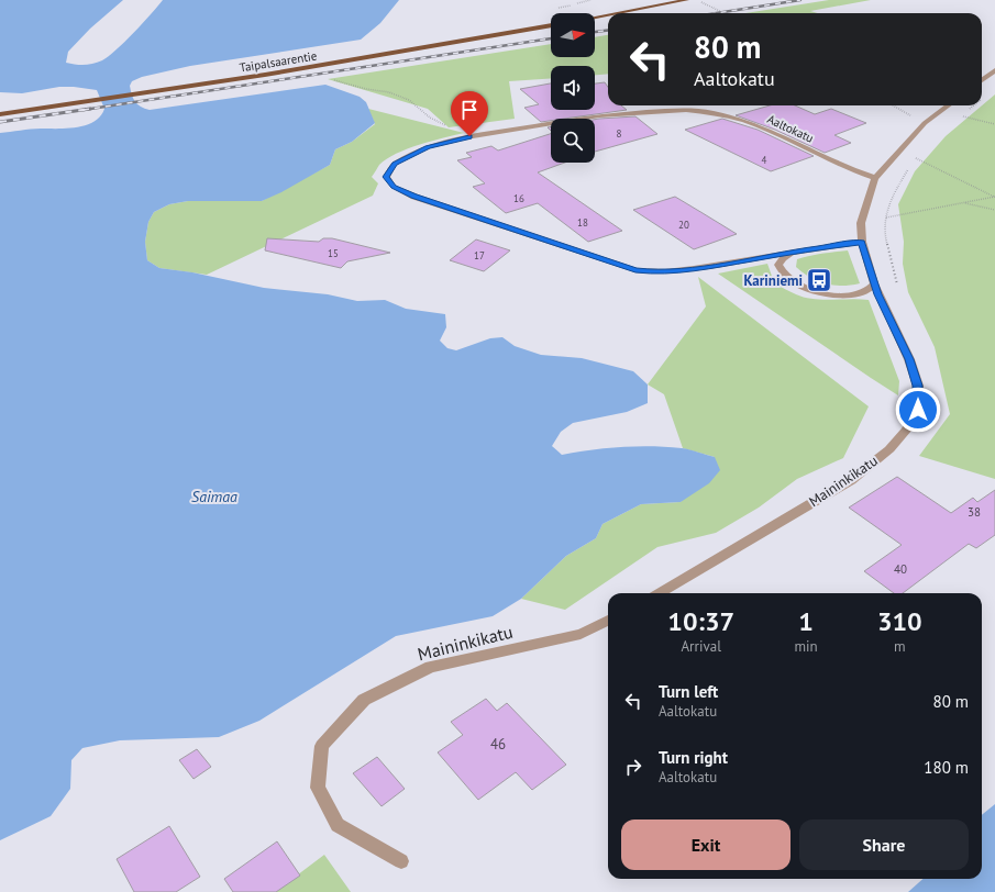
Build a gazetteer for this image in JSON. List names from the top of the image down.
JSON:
{
  "streets": {
    "main road": ["Taipalsaarentie"],
    "street": ["Aaltokatu", "Maininkikatu"]
  },
  "crossings": [
    ["Aaltokatu", "Maininkikatu"]
  ],
  "water": ["Saimaa"],
  "places": {
    "bus stop": ["Kariniemi"]
  },
  "house_numbers": [
    "8",
    "4",
    "16",
    "18",
    "20",
    "15",
    "17",
    "38",
    "40",
    "46"
  ],
  "north": "right",
  "page": {
    "turn": ["80 m", "Aaltokatu"],
    "eta": [
      "10:37",
      "Arrival",
      "1",
      "min",
      "310",
      "m"
    ],
    "list": [
      {
        "name": "Turn left",
        "note": "Aaltokatu",
        "value": "80 m"
      },
      {
        "name": "Turn right",
        "note": "Aaltokatu",
        "value": "180 m"
      }
    ],
    "buttons": ["Exit", "Share"]
  }
}
